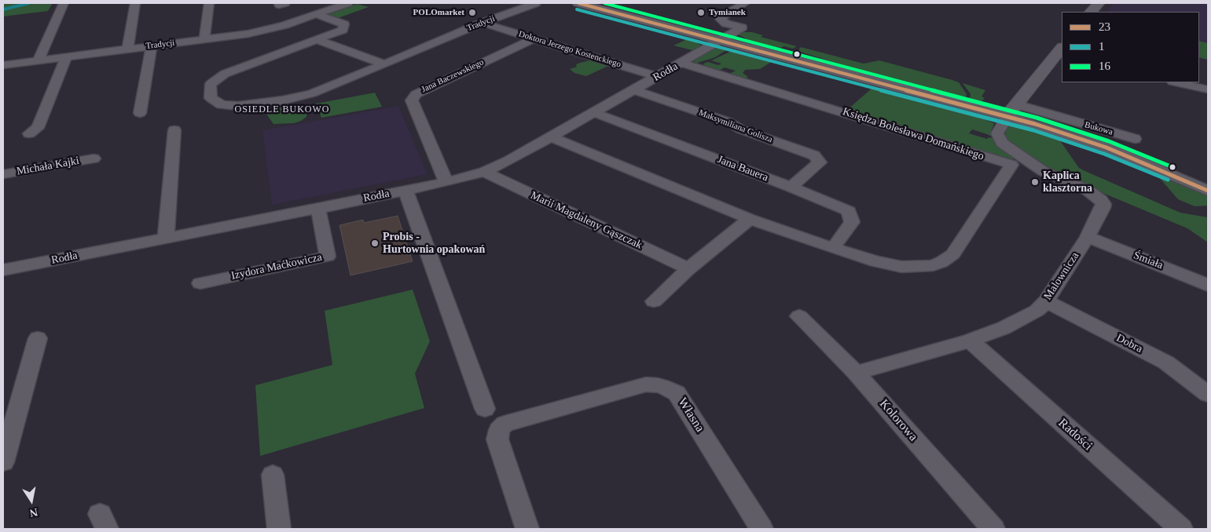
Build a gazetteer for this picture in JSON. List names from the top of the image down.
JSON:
{
  "streets": {
    "street": [
      "Tradycji",
      "Doktora Jerzego Kostenckiego",
      "Rodła",
      "Jana Baczewskiego",
      "Maksymiliana Golisza",
      "Bukowa",
      "Księdza Bolesława Domańskiego",
      "Michała Kajki",
      "Jana Bauera",
      "Marii Magdaleny Gąszczak",
      "Śmiała",
      "Izydora Maćkowicza",
      "Malownicza",
      "Dobra",
      "Własna",
      "Kolorowa",
      "Radości"
    ]
  },
  "crossings": [
    ["Tradycji", "Doktora Jerzego Kostenckiego"],
    ["Doktora Jerzego Kostenckiego", "Rodła"],
    ["Doktora Jerzego Kostenckiego", "Jana Baczewskiego"],
    ["Rodła", "Jana Baczewskiego"],
    ["Rodła", "Maksymiliana Golisza"],
    ["Rodła", "Bukowa"],
    ["Rodła", "Księdza Bolesława Domańskiego"],
    ["Rodła", "Jana Bauera"],
    ["Rodła", "Marii Magdaleny Gąszczak"],
    ["Rodła", "Izydora Maćkowicza"],
    ["Maksymiliana Golisza", "Jana Bauera"],
    ["Bukowa", "Malownicza"],
    ["Księdza Bolesława Domańskiego", "Jana Bauera"],
    ["Śmiała", "Malownicza"],
    ["Malownicza", "Dobra"],
    ["Malownicza", "Kolorowa"],
    ["Malownicza", "Radości"]
  ],
  "districts": ["OSIEDLE BUKOWO"],
  "places": [
    "POLOmarket",
    "Tymianek",
    "Kaplica klasztorna",
    "Probis - Hurtownia opakowań"
  ],
  "lines": ["transit line 23", "transit line 16", "transit line 1"],
  "legend": ["23", "1", "16"],
  "north": "bottom"
}
